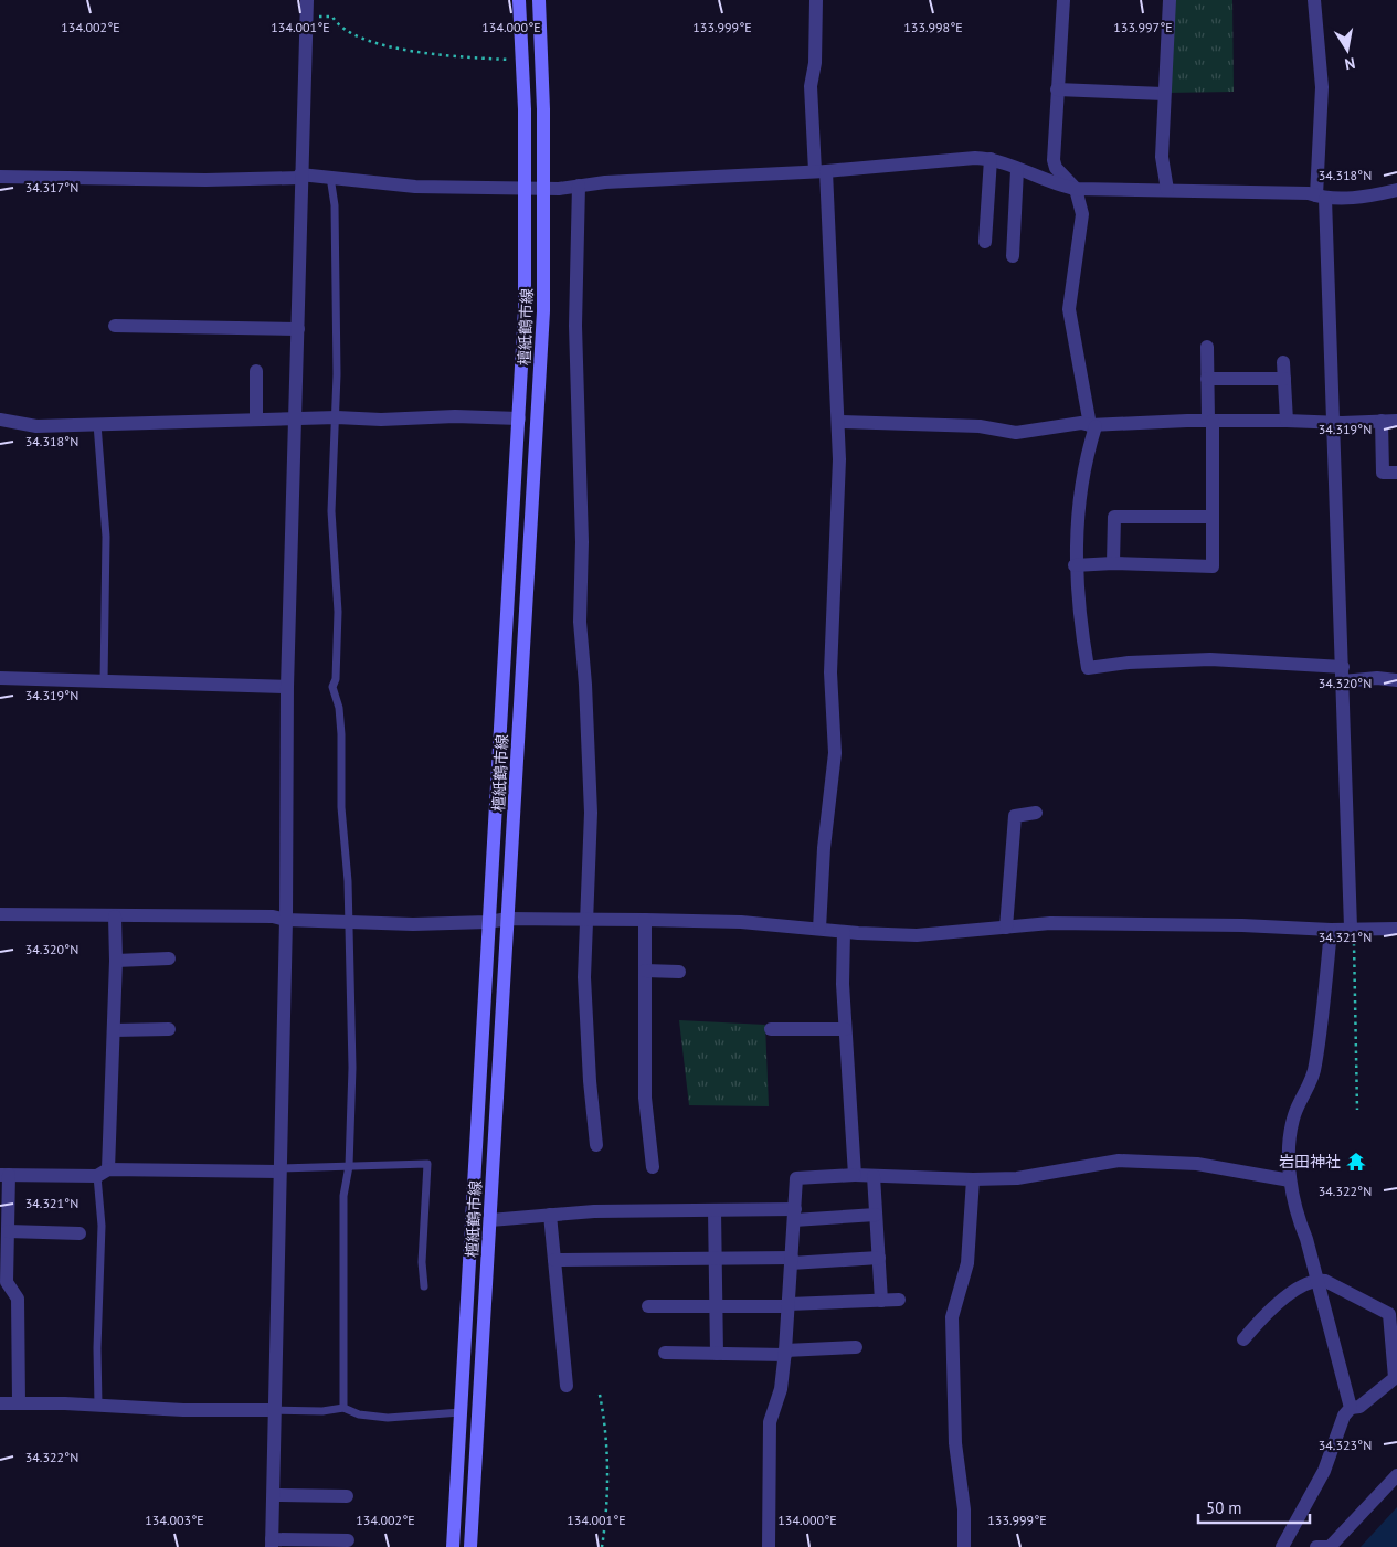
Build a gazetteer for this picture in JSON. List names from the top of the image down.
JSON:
{
  "streets": {
    "main road": ["檀紙鶴市線"]
  },
  "places": {
    "temple": ["岩田神社"]
  },
  "scale_bar": "50 m",
  "north": "bottom",
  "coordinates": [
    "134.002°E",
    "134.001°E",
    "134.000°E",
    "133.999°E",
    "133.998°E",
    "133.997°E",
    "34.318°N",
    "34.317°N",
    "34.319°N",
    "34.320°N",
    "34.321°N",
    "34.322°N",
    "34.323°N",
    "134.003°E"
  ]
}
